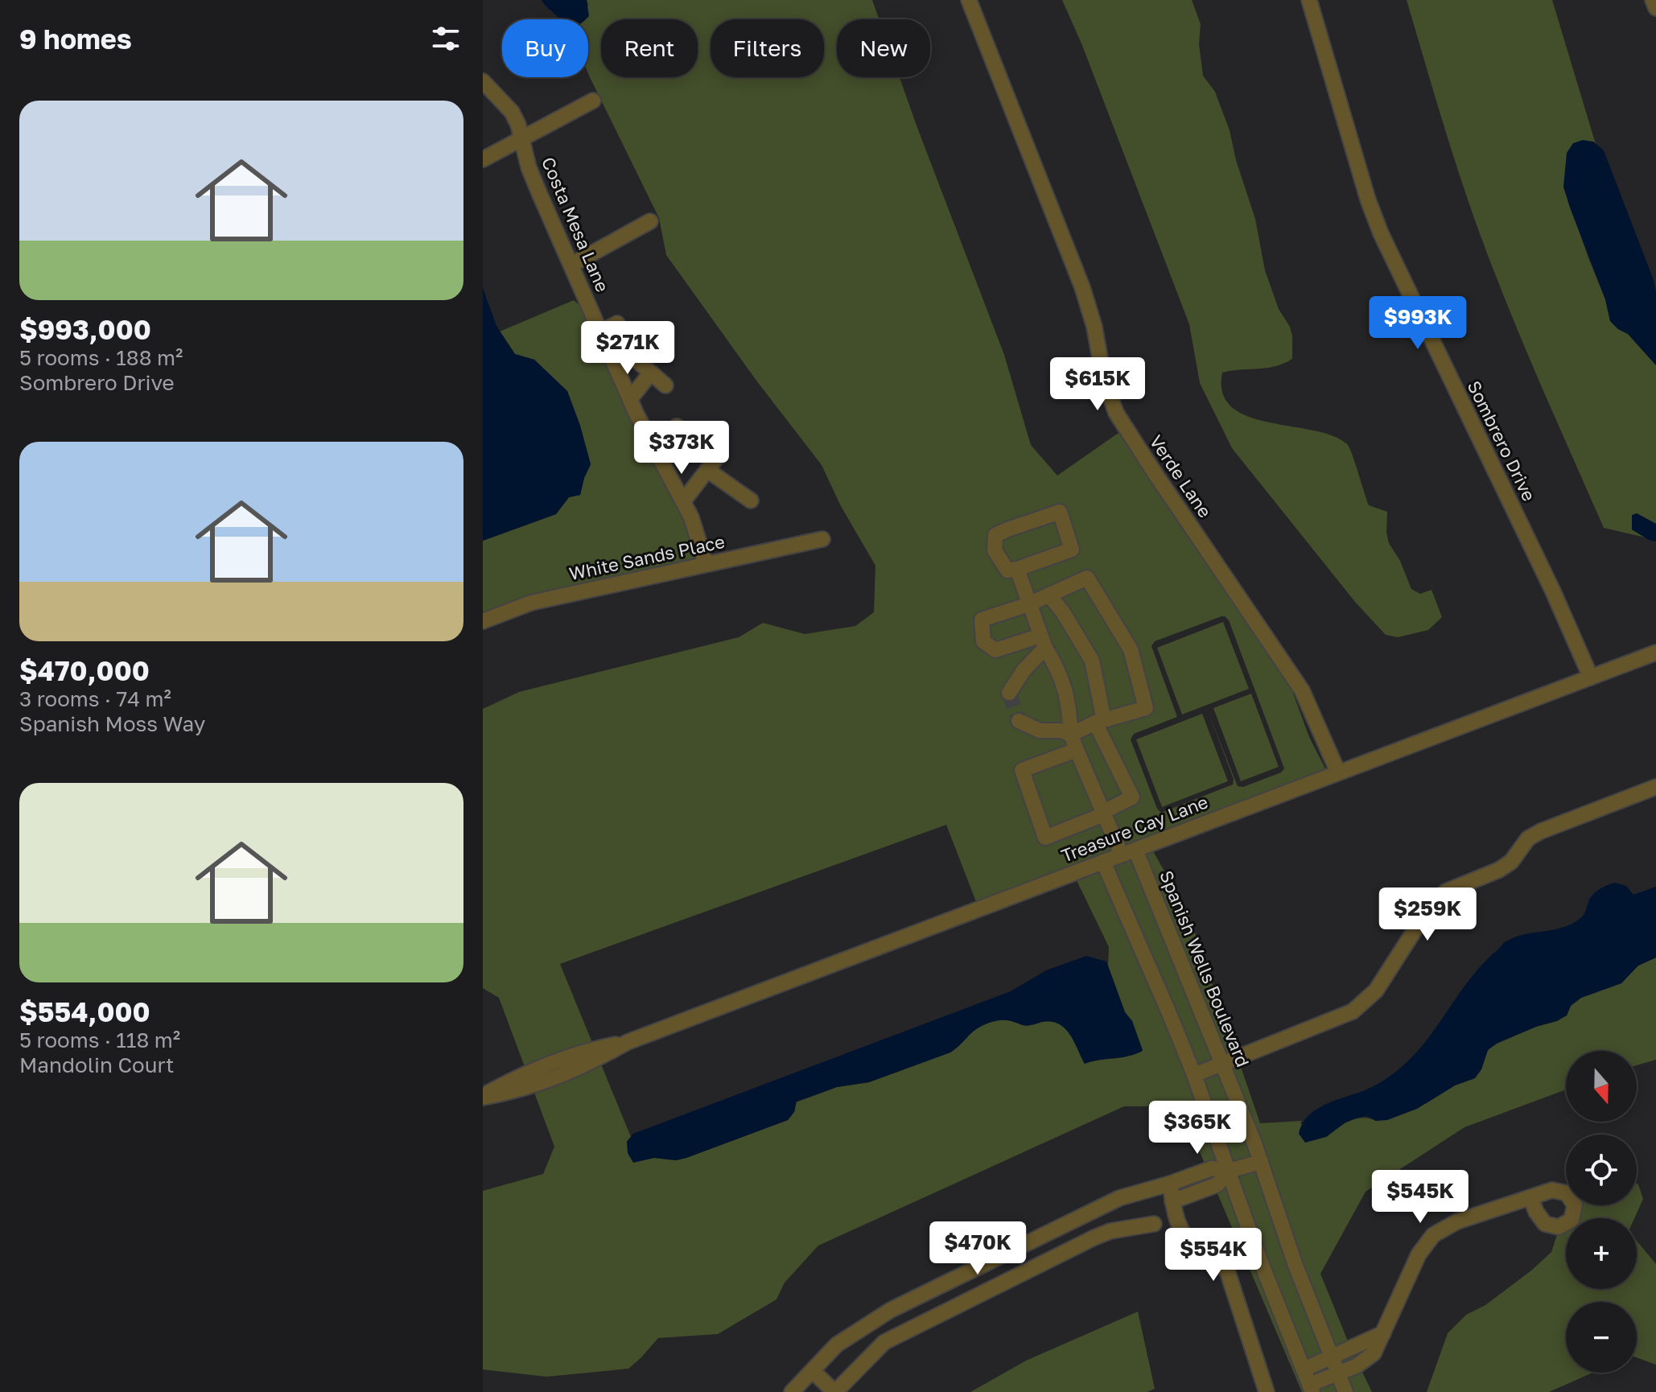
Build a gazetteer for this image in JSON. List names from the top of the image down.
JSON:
{
  "streets": {
    "street": [
      "Costa Mesa Lane",
      "Sombrero Drive",
      "Verde Lane",
      "White Sands Place",
      "Treasure Cay Lane",
      "Spanish Wells Boulevard"
    ]
  },
  "crossings": [
    ["Costa Mesa Lane", "White Sands Place"],
    ["Sombrero Drive", "Treasure Cay Lane"],
    ["Verde Lane", "Treasure Cay Lane"],
    ["Treasure Cay Lane", "Spanish Wells Boulevard"]
  ],
  "north": "bottom",
  "page": {
    "heading": "9 homes",
    "chip": [
      "Buy",
      "Rent",
      "Filters",
      "New"
    ],
    "list": [
      {
        "name": "$993,000",
        "note": "5 rooms · 188 m² · Sombrero Drive"
      },
      {
        "name": "$470,000",
        "note": "3 rooms · 74 m² · Spanish Moss Way"
      },
      {
        "name": "$554,000",
        "note": "5 rooms · 118 m² · Mandolin Court"
      }
    ],
    "price": [
      "$993K",
      "$271K",
      "$615K",
      "$373K",
      "$259K",
      "$365K",
      "$545K",
      "$470K",
      "$554K"
    ],
    "map_buttons": ["+", "−"]
  }
}
